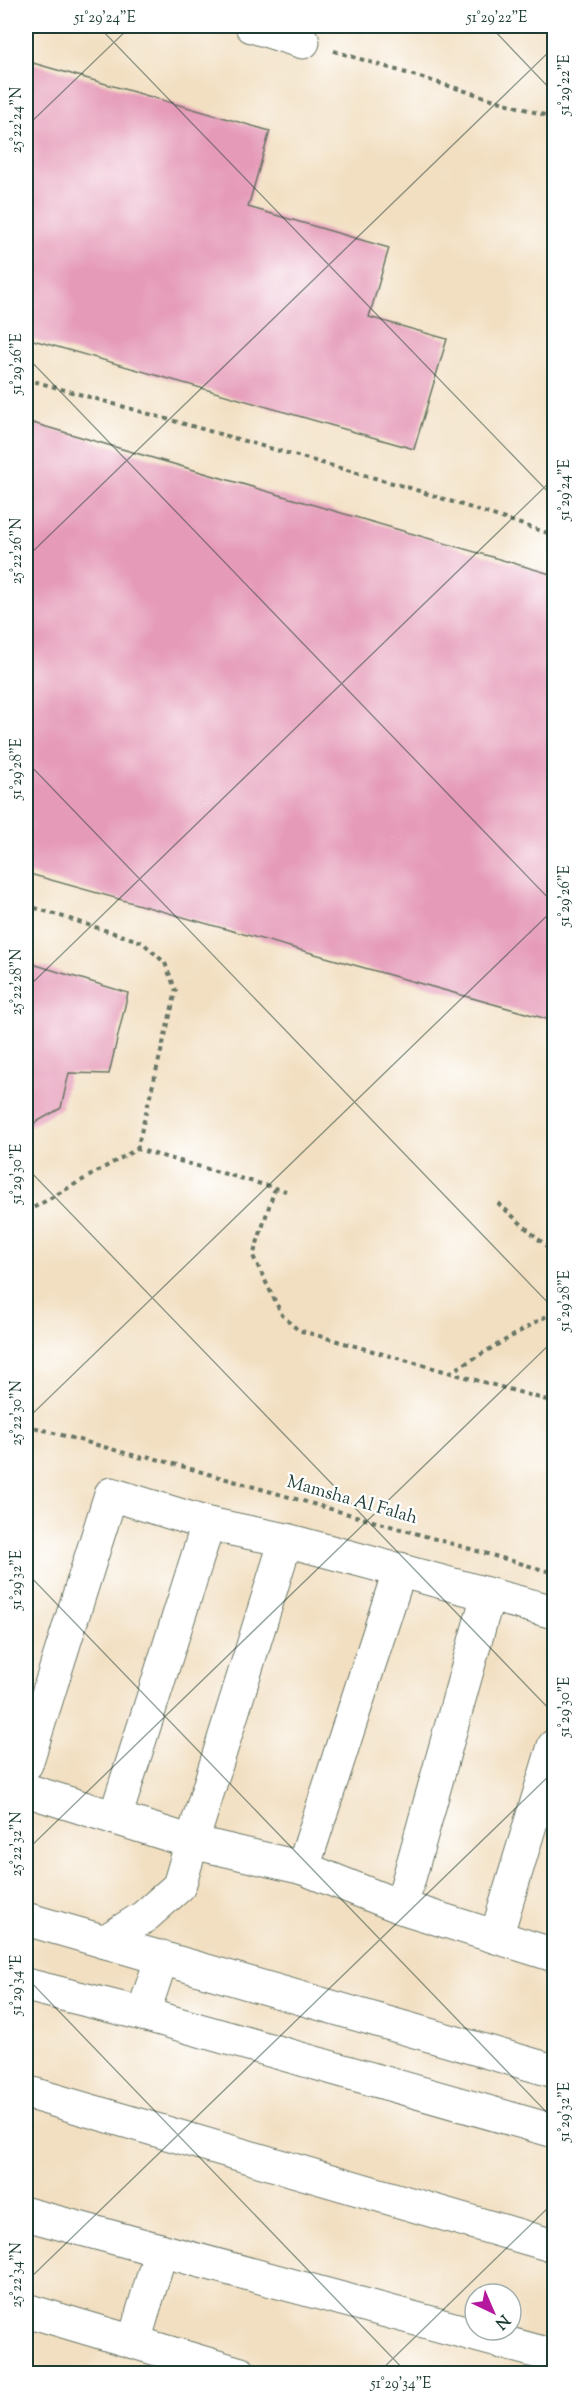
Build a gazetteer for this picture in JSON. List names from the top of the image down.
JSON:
{
  "streets": {
    "path": ["Mamsha Al Falah"]
  },
  "north": "bottom right",
  "coordinates": [
    "51°29'24\"E",
    "51°29'22\"E",
    "25°22'24\"N",
    "51°29'26\"E",
    "25°22'26\"N",
    "51°29'28\"E",
    "25°22'28\"N",
    "51°29'30\"E",
    "25°22'30\"N",
    "51°29'32\"E",
    "25°22'32\"N",
    "51°29'34\"E",
    "25°22'34\"N"
  ]
}
